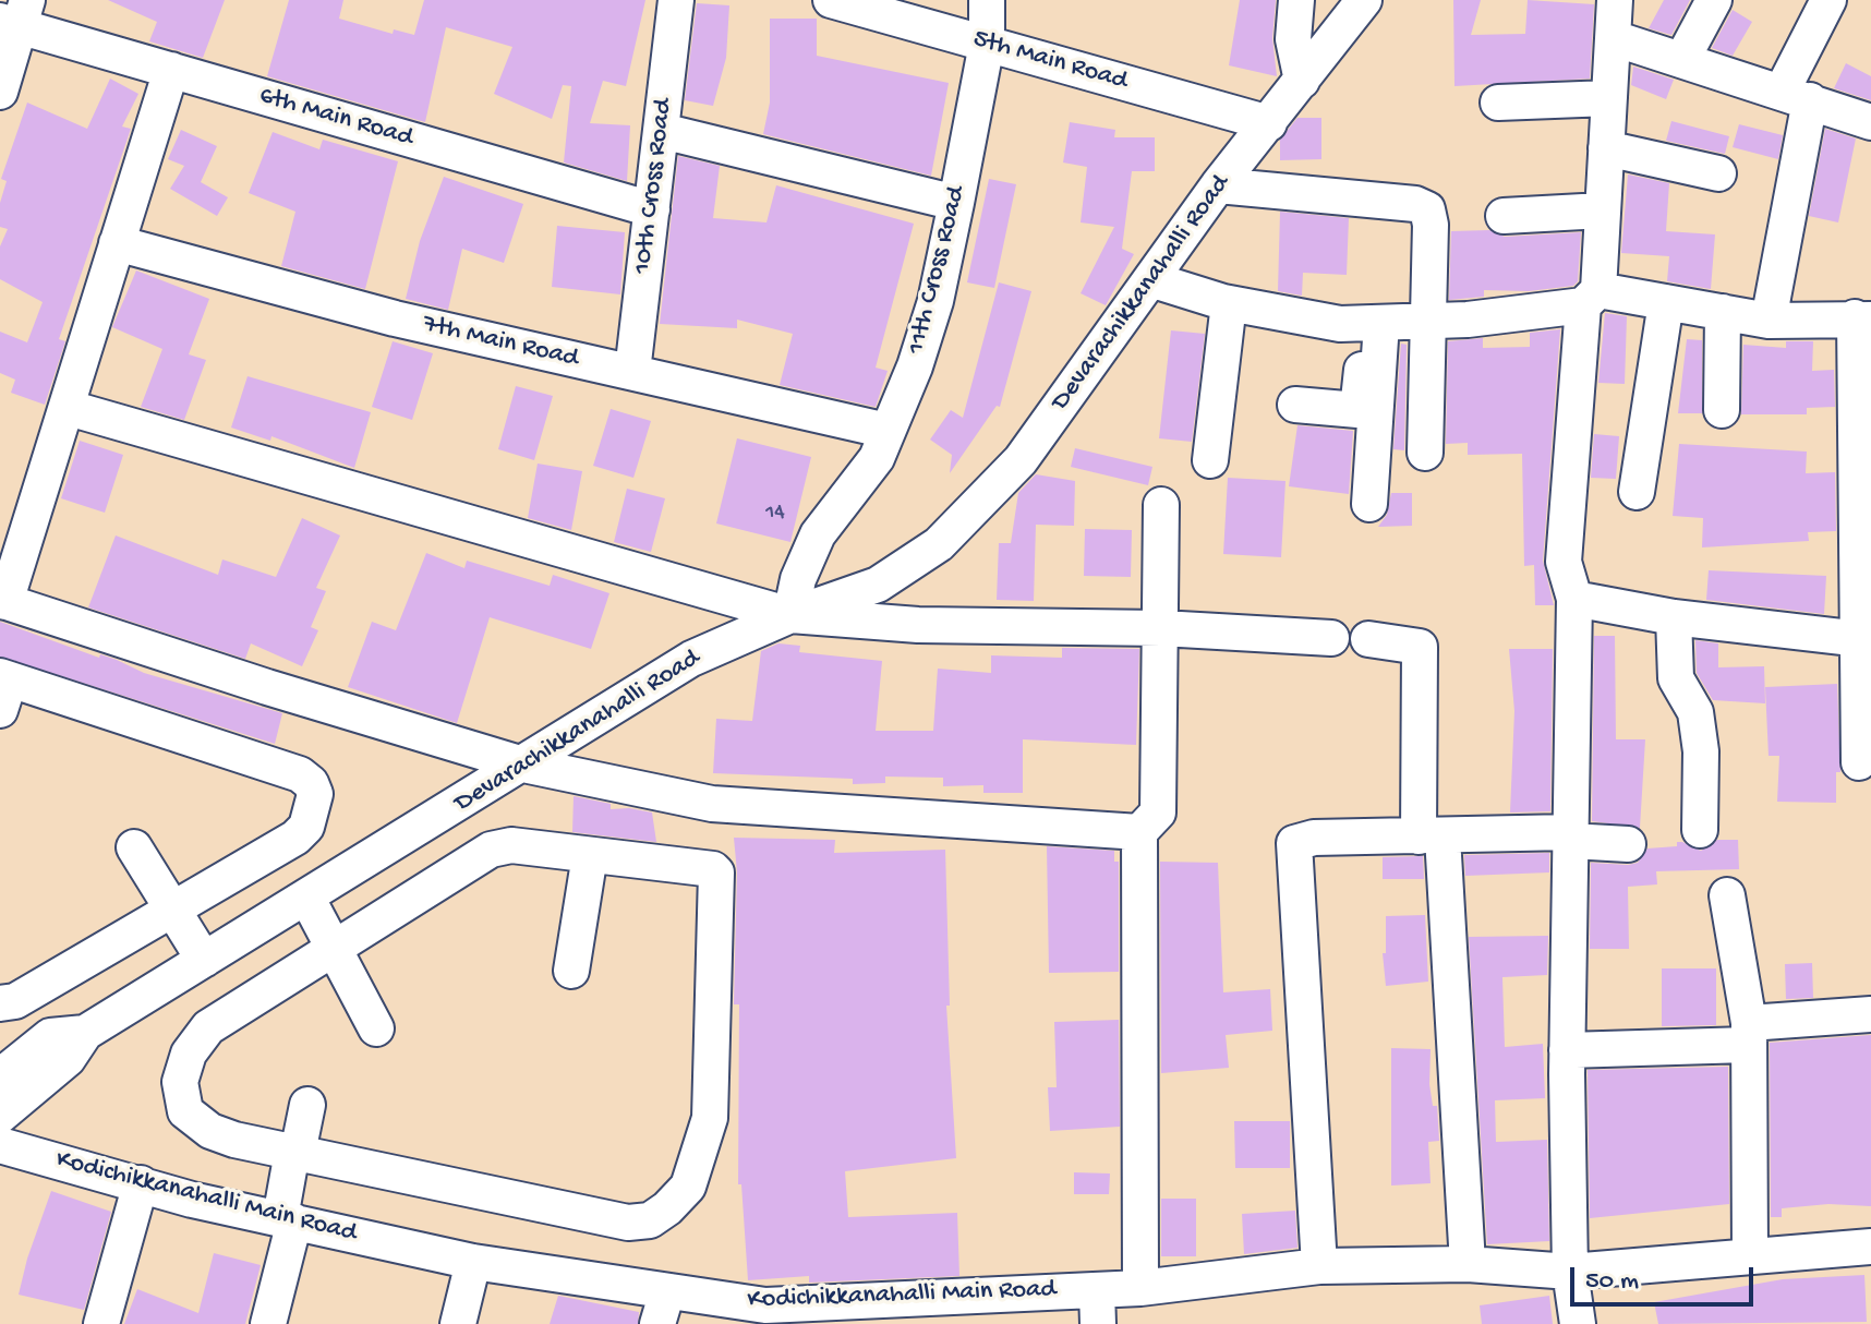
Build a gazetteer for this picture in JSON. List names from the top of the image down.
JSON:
{
  "streets": {
    "street": [
      "5th Main Road",
      "6th Main Road",
      "10th Cross Road",
      "11th Cross Road",
      "Devarachikkanahalli Road",
      "7th Main Road",
      "Kodichikkanahalli Main Road"
    ]
  },
  "crossings": [
    ["5th Main Road", "11th Cross Road"],
    ["5th Main Road", "Devarachikkanahalli Road"],
    ["6th Main Road", "10th Cross Road"],
    ["10th Cross Road", "7th Main Road"],
    ["11th Cross Road", "Devarachikkanahalli Road"],
    ["11th Cross Road", "7th Main Road"]
  ],
  "house_numbers": ["14"],
  "scale_bar": "50 m"
}
